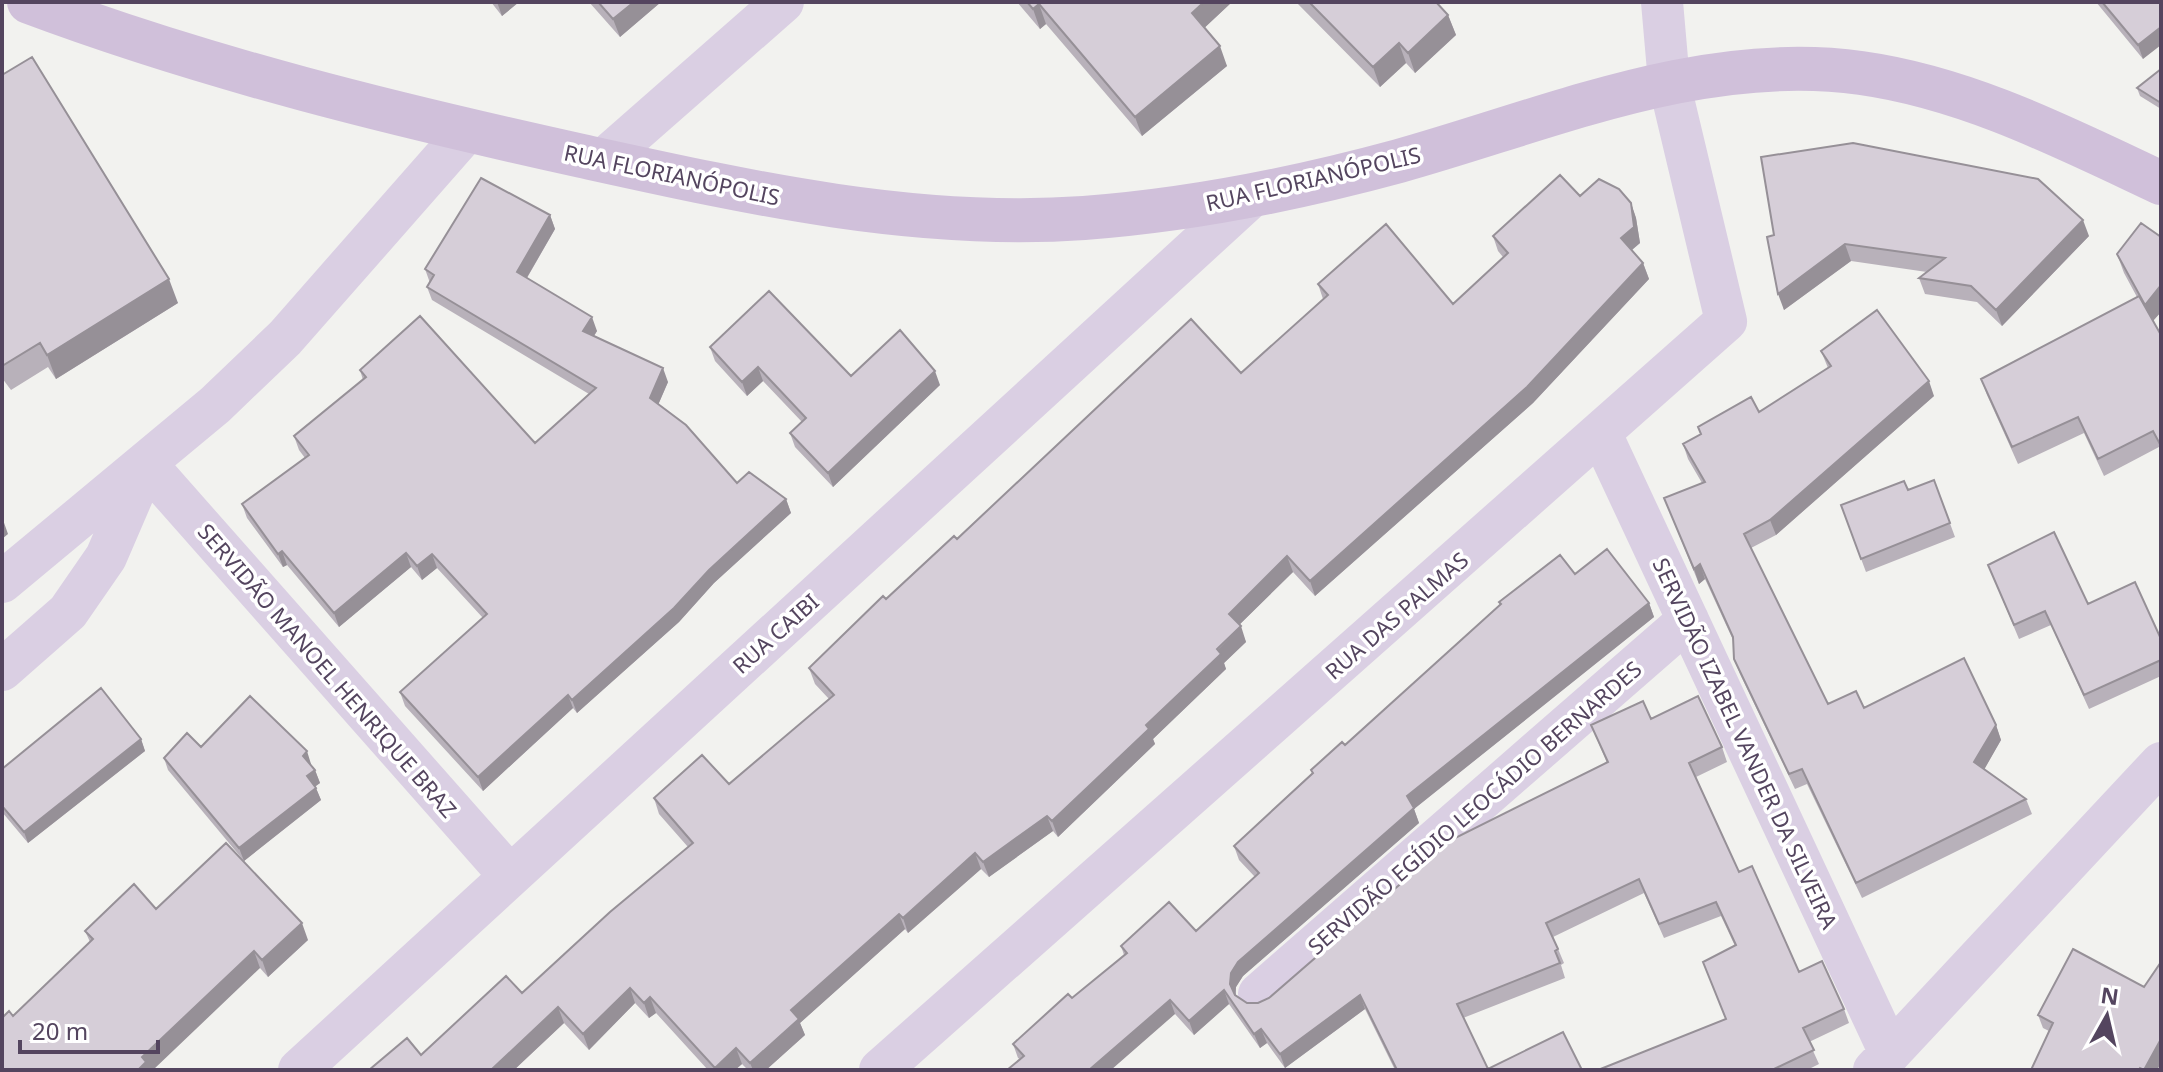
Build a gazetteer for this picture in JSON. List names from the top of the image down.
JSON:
{
  "streets": {
    "main road": ["RUA FLORIANÓPOLIS"],
    "street": [
      "RUA DAS PALMAS",
      "RUA CAIBI",
      "SERVIDÃO MANOEL HENRIQUE BRAZ",
      "SERVIDÃO IZABEL VANDER DA SILVEIRA",
      "SERVIDÃO EGÍDIO LEOCÁDIO BERNARDES"
    ]
  },
  "crossings": [
    ["RUA FLORIANÓPOLIS", "RUA DAS PALMAS"],
    ["RUA FLORIANÓPOLIS", "RUA CAIBI"],
    ["RUA DAS PALMAS", "SERVIDÃO IZABEL VANDER DA SILVEIRA"],
    ["RUA CAIBI", "SERVIDÃO MANOEL HENRIQUE BRAZ"],
    ["SERVIDÃO IZABEL VANDER DA SILVEIRA", "SERVIDÃO EGÍDIO LEOCÁDIO BERNARDES"]
  ],
  "scale_bar": "20 m",
  "north": "top"
}
